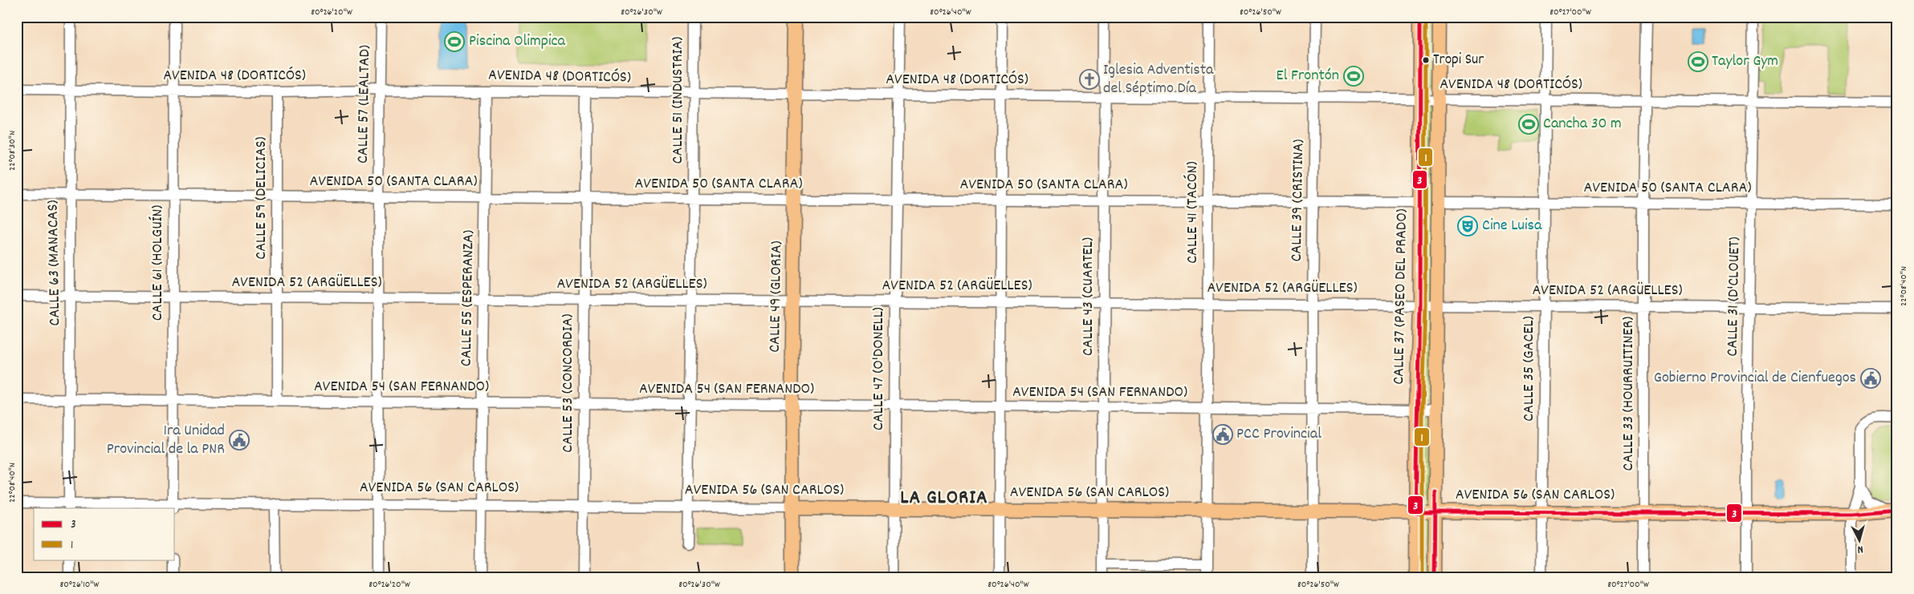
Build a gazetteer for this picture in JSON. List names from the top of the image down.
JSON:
{
  "streets": {
    "main road": ["CALLE 49 (GLORIA)", "CALLE 37 (PASEO DEL PRADO)", "AVENIDA 56 (SAN CARLOS)"],
    "street": [
      "AVENIDA 48 (DORTICÓS)",
      "CALLE 51 (INDUSTRIA)",
      "CALLE 57 (LEALTAD)",
      "AVENIDA 50 (SANTA CLARA)",
      "CALLE 59 (DELICIAS)",
      "CALLE 39 (CRISTINA)",
      "CALLE 41 (TACÓN)",
      "CALLE 63 (MANACAS)",
      "CALLE 61 (HOLGUÍN)",
      "AVENIDA 52 (ARGÜELLES)",
      "CALLE 43 (CUARTEL)",
      "CALLE 31 (D'CLOUET)",
      "CALLE 55 (ESPERANZA)",
      "CALLE 47 (O'DONELL)",
      "CALLE 35 (GACEL)",
      "CALLE 53 (CONCORDIA)",
      "AVENIDA 54 (SAN FERNANDO)",
      "CALLE 33 (HOURRUITINER)"
    ]
  },
  "crossings": [
    ["AVENIDA 48 (DORTICÓS)", "CALLE 51 (INDUSTRIA)"],
    ["AVENIDA 48 (DORTICÓS)", "CALLE 57 (LEALTAD)"],
    ["AVENIDA 48 (DORTICÓS)", "CALLE 59 (DELICIAS)"],
    ["AVENIDA 48 (DORTICÓS)", "CALLE 39 (CRISTINA)"],
    ["AVENIDA 48 (DORTICÓS)", "CALLE 41 (TACÓN)"],
    ["AVENIDA 48 (DORTICÓS)", "CALLE 63 (MANACAS)"],
    ["AVENIDA 48 (DORTICÓS)", "CALLE 61 (HOLGUÍN)"],
    ["AVENIDA 48 (DORTICÓS)", "CALLE 49 (GLORIA)"],
    ["AVENIDA 48 (DORTICÓS)", "CALLE 43 (CUARTEL)"],
    ["AVENIDA 48 (DORTICÓS)", "CALLE 37 (PASEO DEL PRADO)"],
    ["AVENIDA 48 (DORTICÓS)", "CALLE 31 (D'CLOUET)"],
    ["AVENIDA 48 (DORTICÓS)", "CALLE 55 (ESPERANZA)"],
    ["AVENIDA 48 (DORTICÓS)", "CALLE 47 (O'DONELL)"],
    ["AVENIDA 48 (DORTICÓS)", "CALLE 35 (GACEL)"],
    ["AVENIDA 48 (DORTICÓS)", "CALLE 53 (CONCORDIA)"],
    ["AVENIDA 48 (DORTICÓS)", "CALLE 33 (HOURRUITINER)"],
    ["CALLE 51 (INDUSTRIA)", "AVENIDA 50 (SANTA CLARA)"],
    ["CALLE 51 (INDUSTRIA)", "AVENIDA 52 (ARGÜELLES)"],
    ["CALLE 51 (INDUSTRIA)", "AVENIDA 54 (SAN FERNANDO)"],
    ["CALLE 51 (INDUSTRIA)", "AVENIDA 56 (SAN CARLOS)"],
    ["CALLE 57 (LEALTAD)", "AVENIDA 50 (SANTA CLARA)"],
    ["CALLE 57 (LEALTAD)", "AVENIDA 52 (ARGÜELLES)"],
    ["CALLE 57 (LEALTAD)", "AVENIDA 54 (SAN FERNANDO)"],
    ["CALLE 57 (LEALTAD)", "AVENIDA 56 (SAN CARLOS)"],
    ["AVENIDA 50 (SANTA CLARA)", "CALLE 59 (DELICIAS)"],
    ["AVENIDA 50 (SANTA CLARA)", "CALLE 39 (CRISTINA)"],
    ["AVENIDA 50 (SANTA CLARA)", "CALLE 41 (TACÓN)"],
    ["AVENIDA 50 (SANTA CLARA)", "CALLE 63 (MANACAS)"],
    ["AVENIDA 50 (SANTA CLARA)", "CALLE 61 (HOLGUÍN)"],
    ["AVENIDA 50 (SANTA CLARA)", "CALLE 49 (GLORIA)"],
    ["AVENIDA 50 (SANTA CLARA)", "CALLE 43 (CUARTEL)"],
    ["AVENIDA 50 (SANTA CLARA)", "CALLE 37 (PASEO DEL PRADO)"],
    ["AVENIDA 50 (SANTA CLARA)", "CALLE 31 (D'CLOUET)"],
    ["AVENIDA 50 (SANTA CLARA)", "CALLE 55 (ESPERANZA)"],
    ["AVENIDA 50 (SANTA CLARA)", "CALLE 47 (O'DONELL)"],
    ["AVENIDA 50 (SANTA CLARA)", "CALLE 35 (GACEL)"],
    ["AVENIDA 50 (SANTA CLARA)", "CALLE 53 (CONCORDIA)"],
    ["AVENIDA 50 (SANTA CLARA)", "CALLE 33 (HOURRUITINER)"],
    ["CALLE 59 (DELICIAS)", "AVENIDA 52 (ARGÜELLES)"],
    ["CALLE 59 (DELICIAS)", "AVENIDA 54 (SAN FERNANDO)"],
    ["CALLE 39 (CRISTINA)", "AVENIDA 52 (ARGÜELLES)"],
    ["CALLE 39 (CRISTINA)", "AVENIDA 54 (SAN FERNANDO)"],
    ["CALLE 39 (CRISTINA)", "AVENIDA 56 (SAN CARLOS)"],
    ["CALLE 41 (TACÓN)", "AVENIDA 52 (ARGÜELLES)"],
    ["CALLE 41 (TACÓN)", "AVENIDA 54 (SAN FERNANDO)"],
    ["CALLE 41 (TACÓN)", "AVENIDA 56 (SAN CARLOS)"],
    ["CALLE 63 (MANACAS)", "AVENIDA 52 (ARGÜELLES)"],
    ["CALLE 63 (MANACAS)", "AVENIDA 54 (SAN FERNANDO)"],
    ["CALLE 63 (MANACAS)", "AVENIDA 56 (SAN CARLOS)"],
    ["CALLE 61 (HOLGUÍN)", "AVENIDA 52 (ARGÜELLES)"],
    ["CALLE 61 (HOLGUÍN)", "AVENIDA 54 (SAN FERNANDO)"],
    ["CALLE 61 (HOLGUÍN)", "AVENIDA 56 (SAN CARLOS)"],
    ["AVENIDA 52 (ARGÜELLES)", "CALLE 49 (GLORIA)"],
    ["AVENIDA 52 (ARGÜELLES)", "CALLE 43 (CUARTEL)"],
    ["AVENIDA 52 (ARGÜELLES)", "CALLE 37 (PASEO DEL PRADO)"],
    ["AVENIDA 52 (ARGÜELLES)", "CALLE 31 (D'CLOUET)"],
    ["AVENIDA 52 (ARGÜELLES)", "CALLE 55 (ESPERANZA)"],
    ["AVENIDA 52 (ARGÜELLES)", "CALLE 47 (O'DONELL)"],
    ["AVENIDA 52 (ARGÜELLES)", "CALLE 35 (GACEL)"],
    ["AVENIDA 52 (ARGÜELLES)", "CALLE 53 (CONCORDIA)"],
    ["AVENIDA 52 (ARGÜELLES)", "CALLE 33 (HOURRUITINER)"],
    ["CALLE 49 (GLORIA)", "AVENIDA 54 (SAN FERNANDO)"],
    ["CALLE 49 (GLORIA)", "AVENIDA 56 (SAN CARLOS)"],
    ["CALLE 43 (CUARTEL)", "AVENIDA 54 (SAN FERNANDO)"],
    ["CALLE 43 (CUARTEL)", "AVENIDA 56 (SAN CARLOS)"],
    ["CALLE 37 (PASEO DEL PRADO)", "AVENIDA 54 (SAN FERNANDO)"],
    ["CALLE 37 (PASEO DEL PRADO)", "AVENIDA 56 (SAN CARLOS)"],
    ["CALLE 31 (D'CLOUET)", "AVENIDA 56 (SAN CARLOS)"],
    ["CALLE 55 (ESPERANZA)", "AVENIDA 54 (SAN FERNANDO)"],
    ["CALLE 55 (ESPERANZA)", "AVENIDA 56 (SAN CARLOS)"],
    ["CALLE 47 (O'DONELL)", "AVENIDA 54 (SAN FERNANDO)"],
    ["CALLE 47 (O'DONELL)", "AVENIDA 56 (SAN CARLOS)"],
    ["CALLE 35 (GACEL)", "AVENIDA 56 (SAN CARLOS)"],
    ["CALLE 53 (CONCORDIA)", "AVENIDA 54 (SAN FERNANDO)"],
    ["CALLE 53 (CONCORDIA)", "AVENIDA 56 (SAN CARLOS)"],
    ["CALLE 33 (HOURRUITINER)", "AVENIDA 56 (SAN CARLOS)"]
  ],
  "districts": ["LA GLORIA"],
  "places": {
    "sports": [
      "Piscina Olimpica",
      "Taylor Gym",
      "El Frontón",
      "Cancha 30 m"
    ],
    "other": ["Tropi Sur"],
    "church": ["Iglesia Adventista del Séptimo Día"],
    "theatre": ["Cine Luisa"],
    "public building": ["Gobierno Provincial de Cienfuegos", "PCC Provincial", "1ra Unidad Provincial de la PNR"]
  },
  "lines": ["transit line 3", "transit line 1"],
  "legend": ["3", "1"],
  "north": "bottom",
  "coordinates": [
    "80°26'20\"W",
    "80°26'30\"W",
    "80°26'40\"W",
    "80°26'50\"W",
    "80°27'00\"W",
    "22°08'30\"N",
    "22°08'40\"N",
    "80°26'10\"W"
  ]
}
